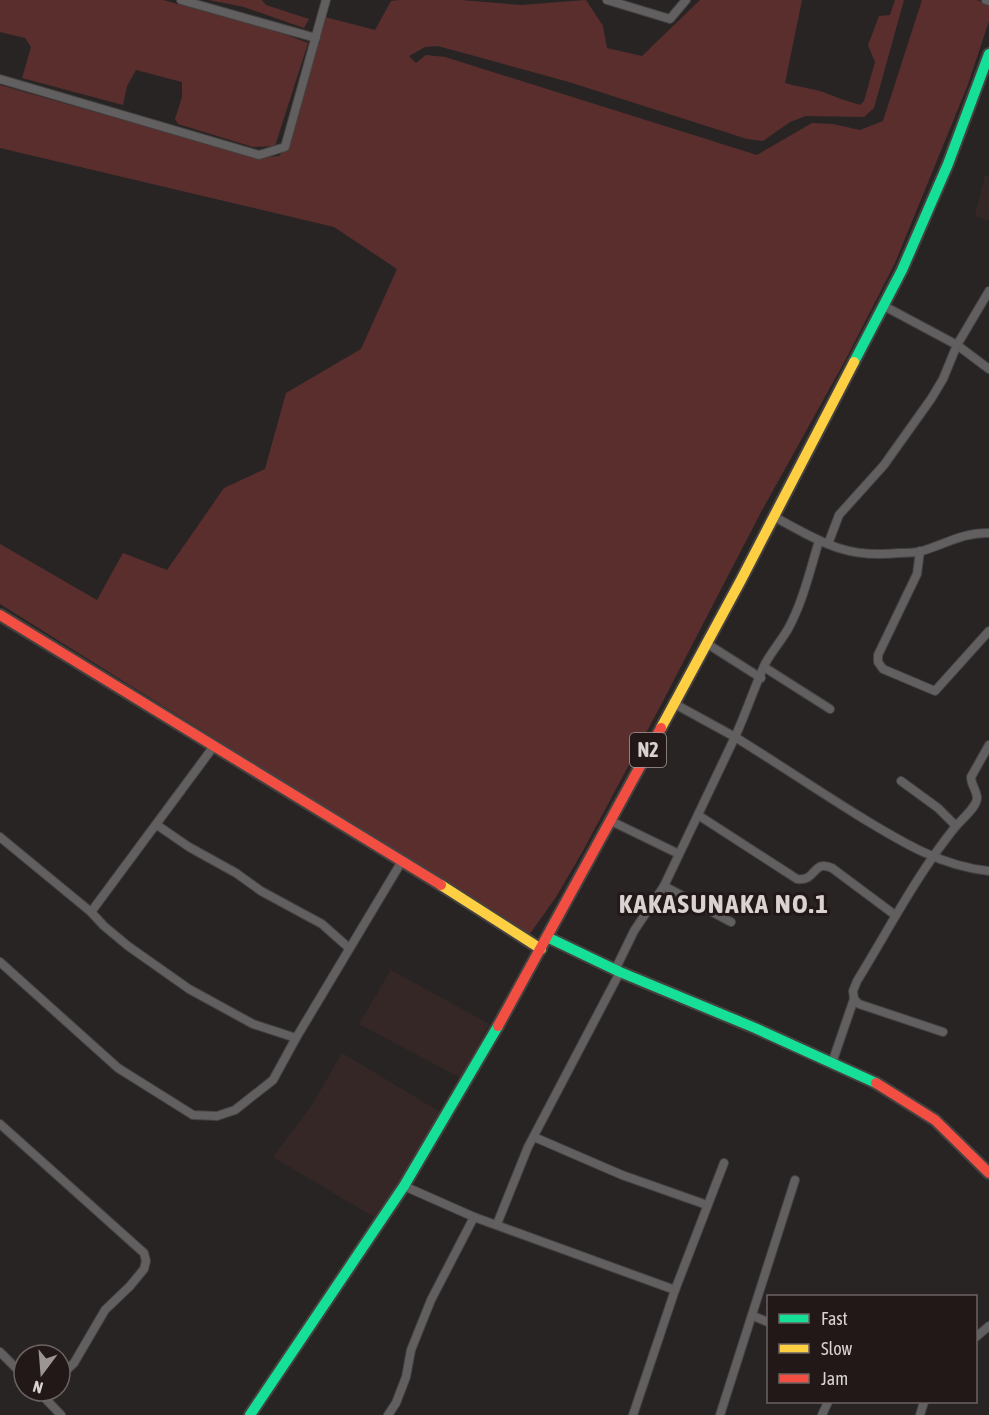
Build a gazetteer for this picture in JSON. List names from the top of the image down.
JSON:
{
  "streets": {
    "main road": ["N2"]
  },
  "districts": ["KAKASUNAKA NO.1"],
  "legend": ["Fast", "Slow", "Jam"],
  "north": "bottom"
}
